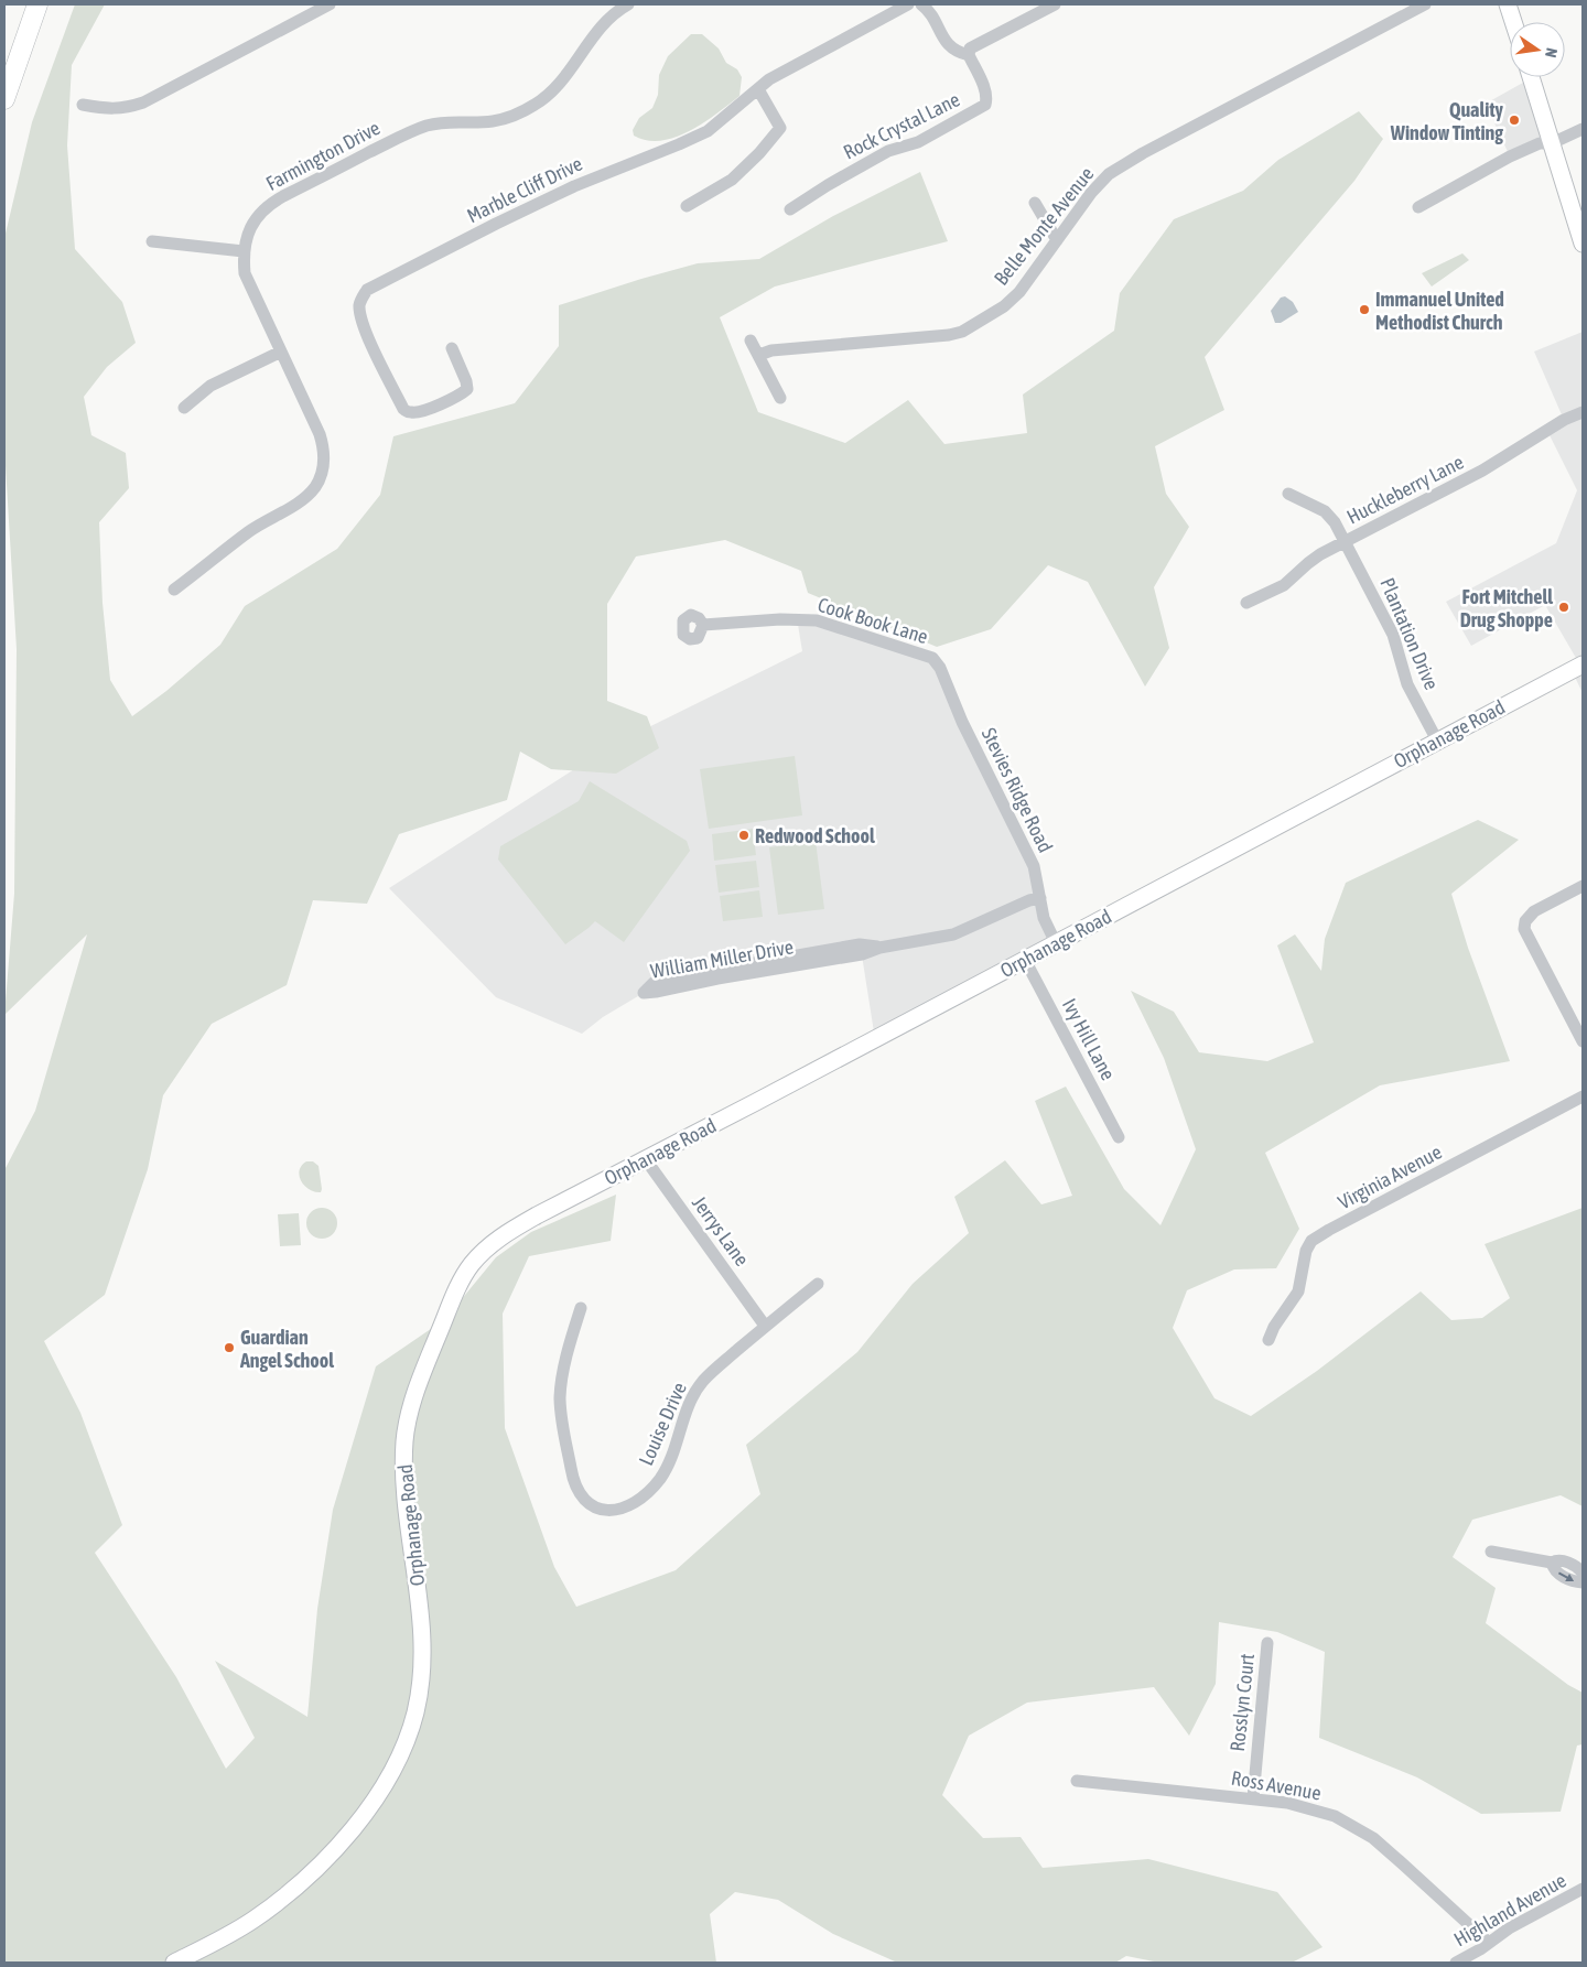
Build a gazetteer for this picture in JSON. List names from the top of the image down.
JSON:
{
  "streets": {
    "main road": ["Orphanage Road"],
    "street": [
      "Rock Crystal Lane",
      "Farmington Drive",
      "Marble Cliff Drive",
      "Belle Monte Avenue",
      "Huckleberry Lane",
      "Cook Book Lane",
      "Plantation Drive",
      "Stevies Ridge Road",
      "William Miller Drive",
      "Ivy Hill Lane",
      "Virginia Avenue",
      "Jerrys Lane",
      "Louise Drive",
      "Rosslyn Court",
      "Ross Avenue",
      "Highland Avenue"
    ]
  },
  "crossings": [
    ["Huckleberry Lane", "Plantation Drive"],
    ["Cook Book Lane", "Stevies Ridge Road"],
    ["Plantation Drive", "Orphanage Road"],
    ["Orphanage Road", "Stevies Ridge Road"],
    ["Orphanage Road", "Ivy Hill Lane"],
    ["Orphanage Road", "Jerrys Lane"],
    ["Stevies Ridge Road", "William Miller Drive"],
    ["Jerrys Lane", "Louise Drive"],
    ["Rosslyn Court", "Ross Avenue"],
    ["Ross Avenue", "Highland Avenue"]
  ],
  "places": [
    "Quality Window Tinting",
    "Immanuel United Methodist Church",
    "Fort Mitchell Drug Shoppe",
    "Redwood School",
    "Guardian Angel School"
  ],
  "north": "right"
}
